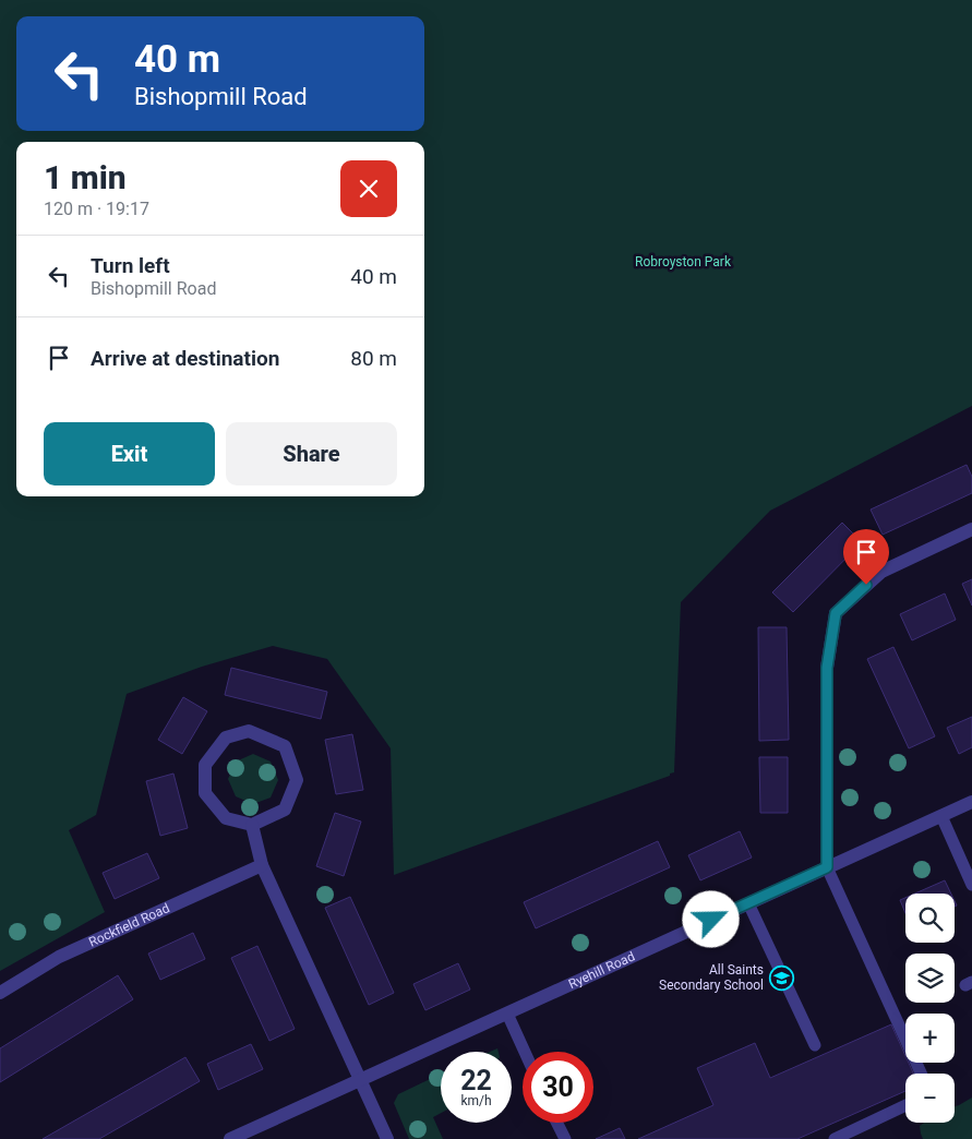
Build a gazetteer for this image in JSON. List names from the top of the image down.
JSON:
{
  "streets": {
    "street": ["Rockfield Road", "Ryehill Road"]
  },
  "parks": ["Robroyston Park"],
  "places": {
    "school or university": ["All Saints Secondary School"]
  },
  "page": {
    "turn": ["40 m", "Bishopmill Road"],
    "heading": ["1 min", "120 m · 19:17"],
    "list": [
      {
        "name": "Turn left",
        "note": "Bishopmill Road",
        "value": "40 m"
      },
      {
        "name": "Arrive at destination",
        "value": "80 m"
      }
    ],
    "buttons": ["Exit", "Share"],
    "map_buttons": ["+", "−"],
    "speed": "22 km/h",
    "limit": "30"
  }
}
